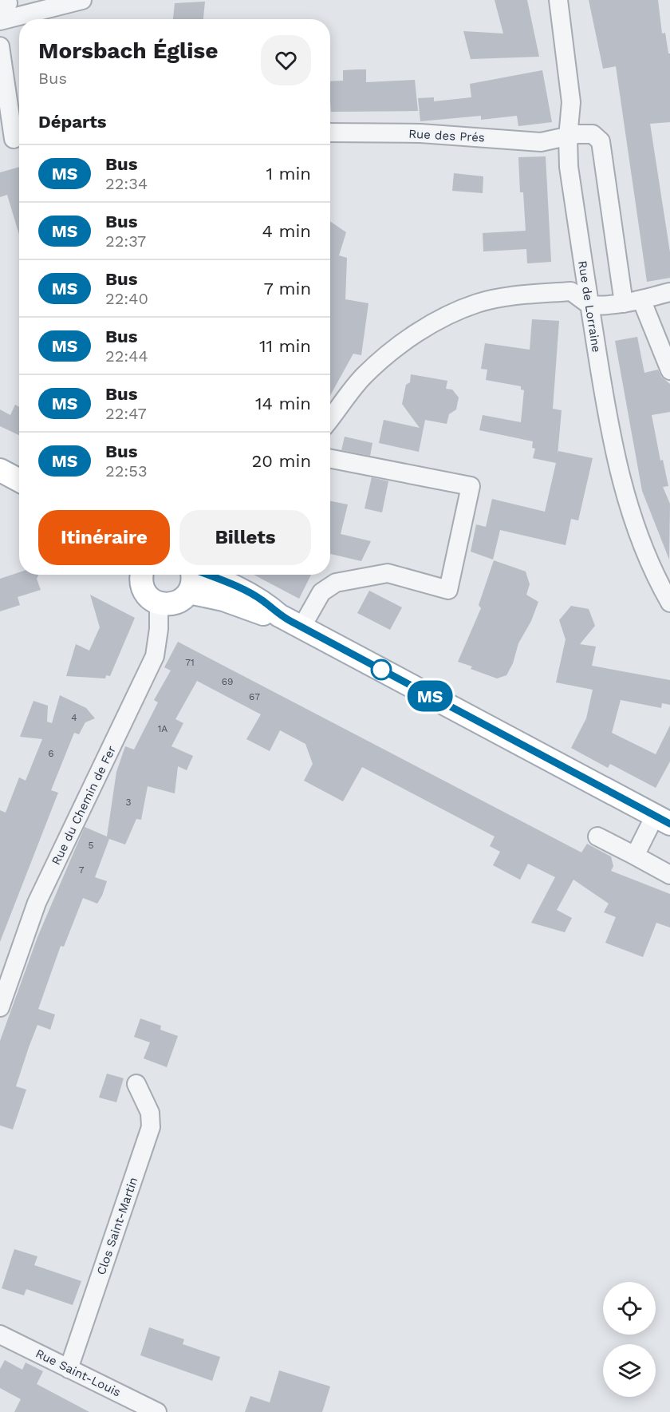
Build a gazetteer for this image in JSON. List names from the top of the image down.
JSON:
{
  "streets": {
    "street": [
      "Rue des Prés",
      "Rue de Lorraine",
      "Rue du Chemin de Fer",
      "Clos Saint-Martin",
      "Rue Saint-Louis"
    ]
  },
  "crossings": [
    ["Rue des Prés", "Rue de Lorraine"],
    ["Clos Saint-Martin", "Rue Saint-Louis"]
  ],
  "lines": ["bus line MS"],
  "house_numbers": [
    "71",
    "69",
    "67",
    "4",
    "1A",
    "6",
    "3",
    "5",
    "7"
  ],
  "page": {
    "on_map": "MS",
    "heading": [
      ["Morsbach Église", "Bus"],
      "Départs"
    ],
    "list": [
      {
        "mark": "MS",
        "name": "Bus",
        "note": "22:34",
        "value": "1 min"
      },
      {
        "mark": "MS",
        "name": "Bus",
        "note": "22:37",
        "value": "4 min"
      },
      {
        "mark": "MS",
        "name": "Bus",
        "note": "22:40",
        "value": "7 min"
      },
      {
        "mark": "MS",
        "name": "Bus",
        "note": "22:44",
        "value": "11 min"
      },
      {
        "mark": "MS",
        "name": "Bus",
        "note": "22:47",
        "value": "14 min"
      },
      {
        "mark": "MS",
        "name": "Bus",
        "note": "22:53",
        "value": "20 min"
      }
    ],
    "buttons": ["Itinéraire", "Billets"]
  }
}
